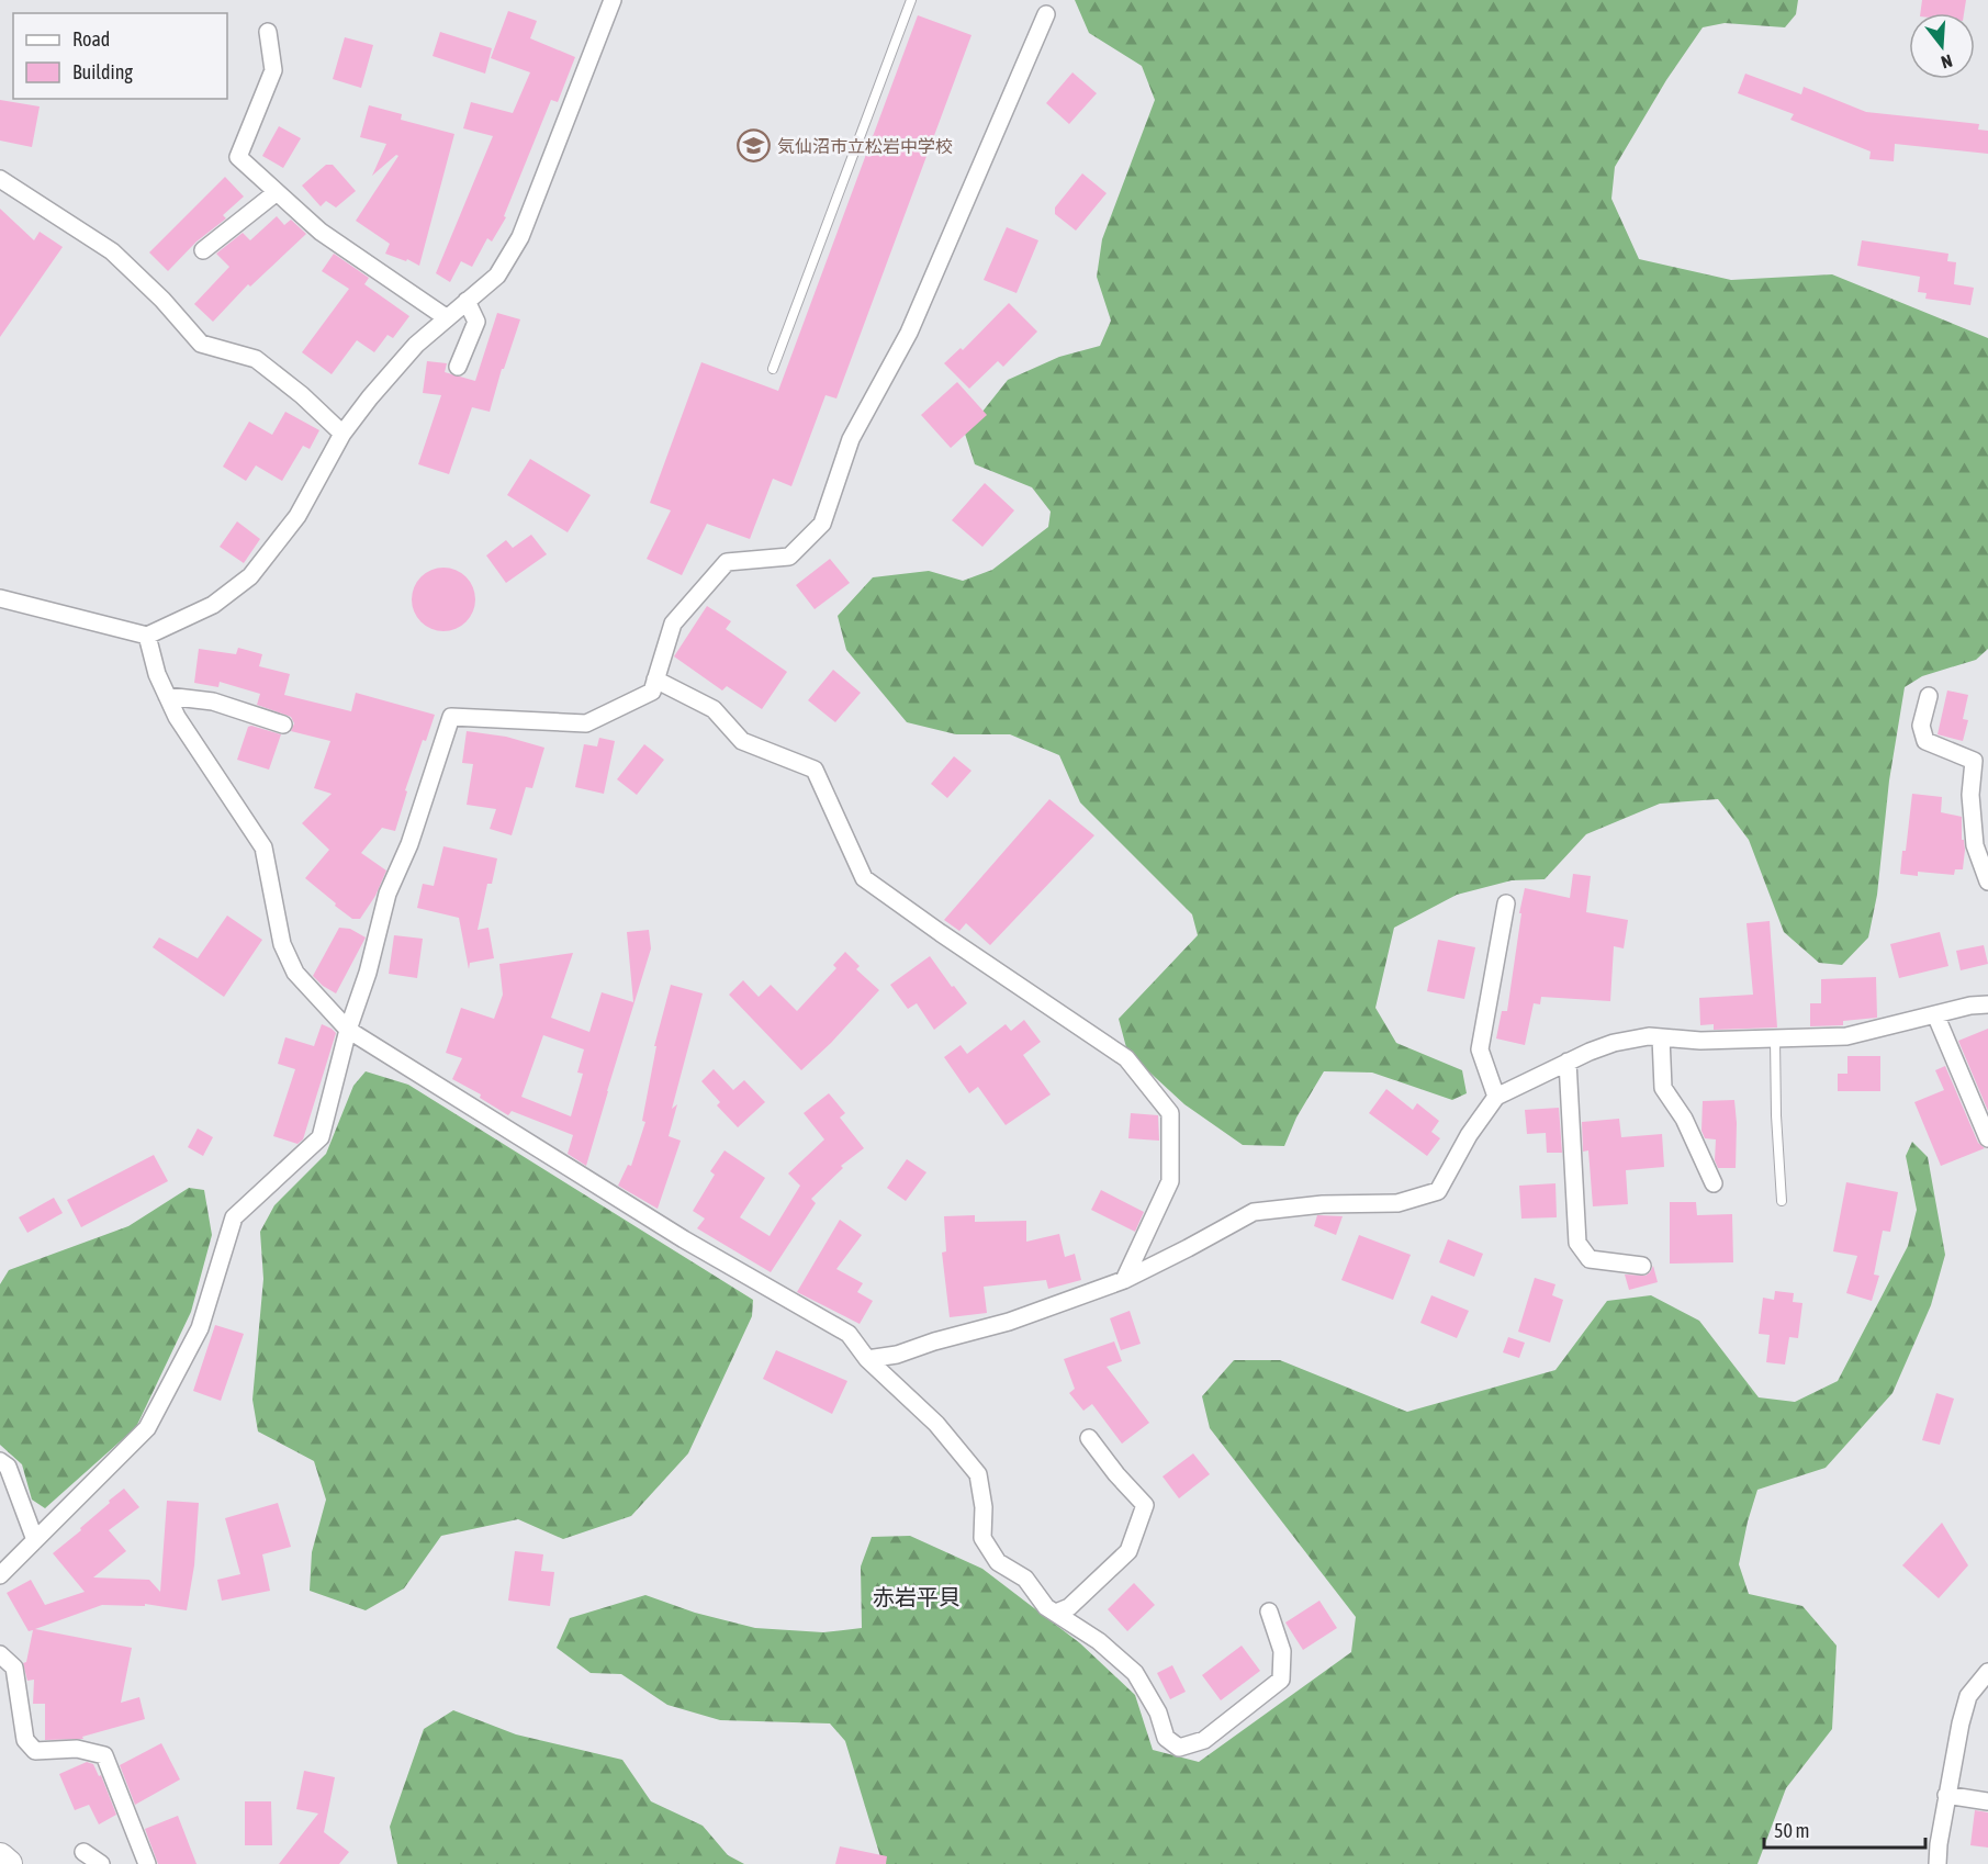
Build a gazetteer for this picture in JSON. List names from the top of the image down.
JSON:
{
  "districts": ["赤岩平貝"],
  "places": {
    "school or university": ["気仙沼市立松岩中学校"]
  },
  "legend": ["Road", "Building"],
  "scale_bar": "50 m",
  "north": "bottom"
}
